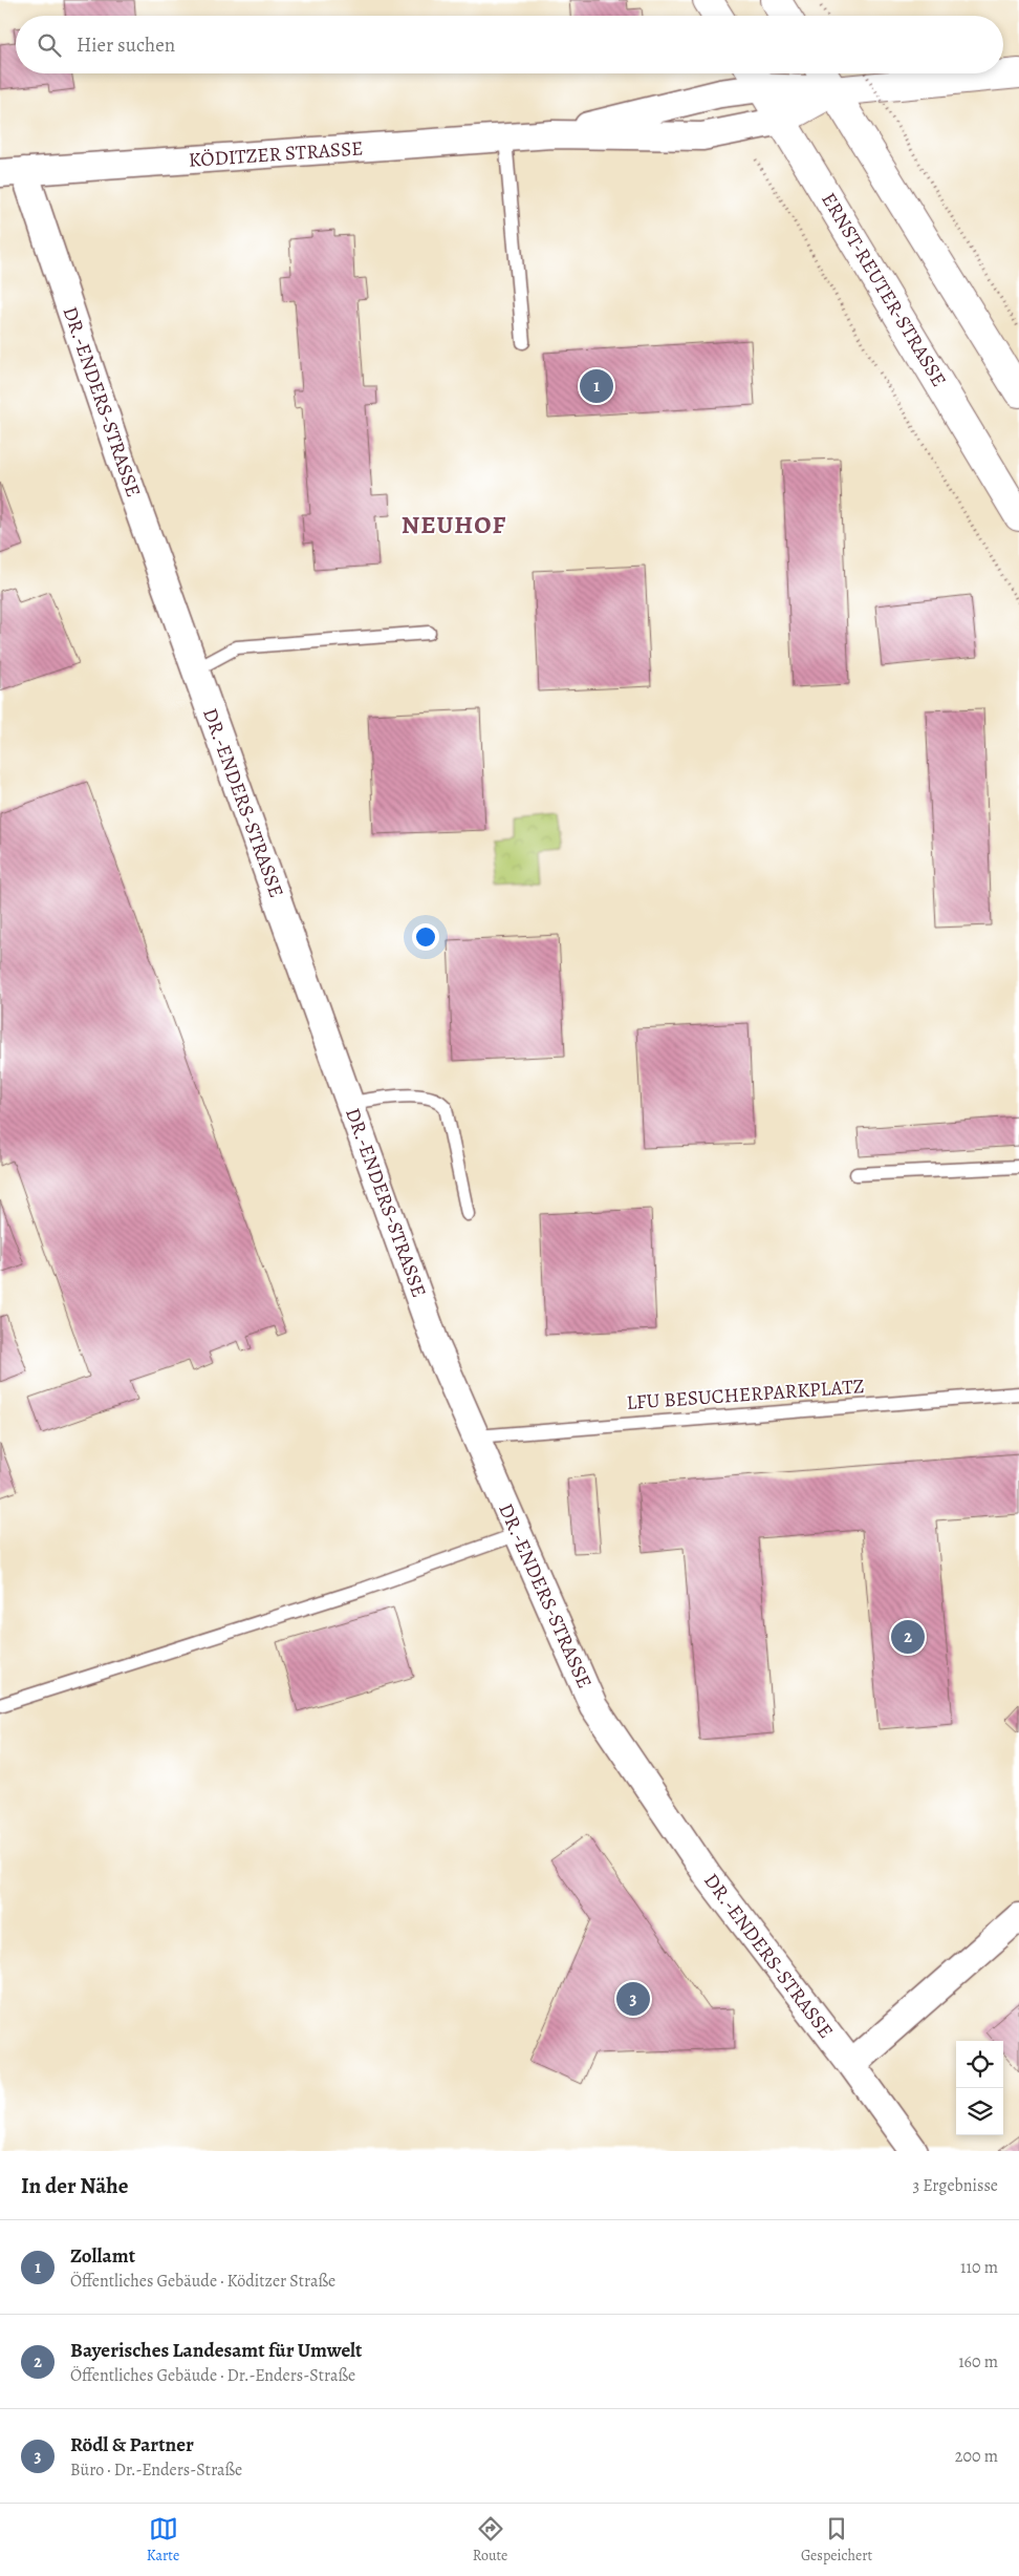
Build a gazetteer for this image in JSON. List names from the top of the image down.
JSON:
{
  "streets": {
    "main road": ["ERNST-REUTER-STRASSE"],
    "street": ["KÖDITZER STRASSE", "DR.-ENDERS-STRASSE"],
    "lane": ["LFU BESUCHERPARKPLATZ"]
  },
  "crossings": [
    ["KÖDITZER STRASSE", "ERNST-REUTER-STRASSE"],
    ["KÖDITZER STRASSE", "DR.-ENDERS-STRASSE"],
    ["DR.-ENDERS-STRASSE", "LFU BESUCHERPARKPLATZ"]
  ],
  "districts": ["NEUHOF"],
  "page": {
    "search": "Hier suchen",
    "pins": ["1", "2", "3"],
    "heading": ["In der Nähe", "3 Ergebnisse"],
    "list": [
      {
        "mark": "1",
        "name": "Zollamt",
        "note": "Öffentliches Gebäude · Köditzer Straße",
        "value": "110 m"
      },
      {
        "mark": "2",
        "name": "Bayerisches Landesamt für Umwelt",
        "note": "Öffentliches Gebäude · Dr.-Enders-Straße",
        "value": "160 m"
      },
      {
        "mark": "3",
        "name": "Rödl & Partner",
        "note": "Büro · Dr.-Enders-Straße",
        "value": "200 m"
      }
    ],
    "nav": ["Karte", "Route", "Gespeichert"]
  }
}
